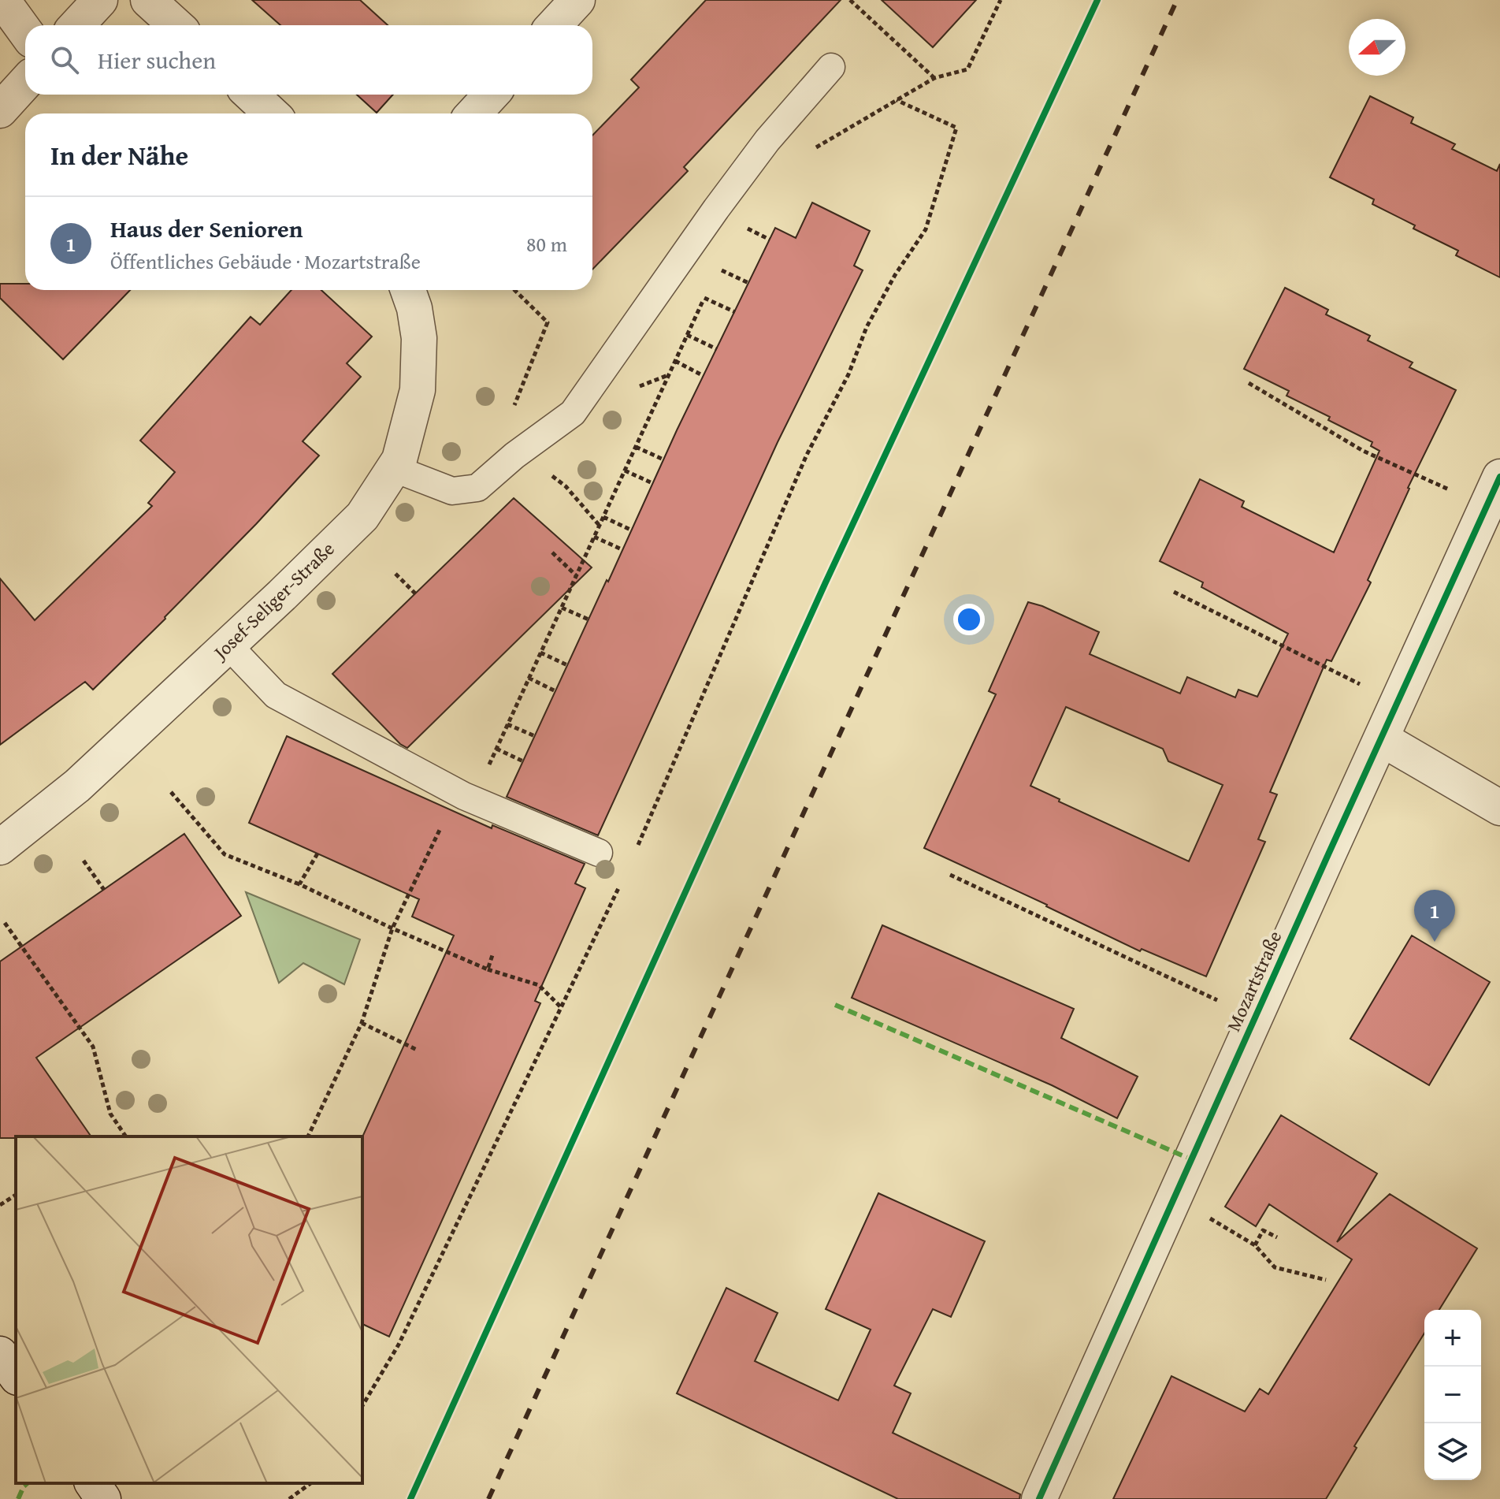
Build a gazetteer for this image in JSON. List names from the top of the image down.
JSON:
{
  "streets": {
    "street": ["Josef-Seliger-Straße", "Mozartstraße"]
  },
  "north": "left",
  "page": {
    "search": "Hier suchen",
    "heading": "In der Nähe",
    "list": [
      {
        "mark": "1",
        "name": "Haus der Senioren",
        "note": "Öffentliches Gebäude · Mozartstraße",
        "value": "80 m"
      }
    ],
    "pins": "1",
    "map_buttons": ["+", "−"]
  }
}
